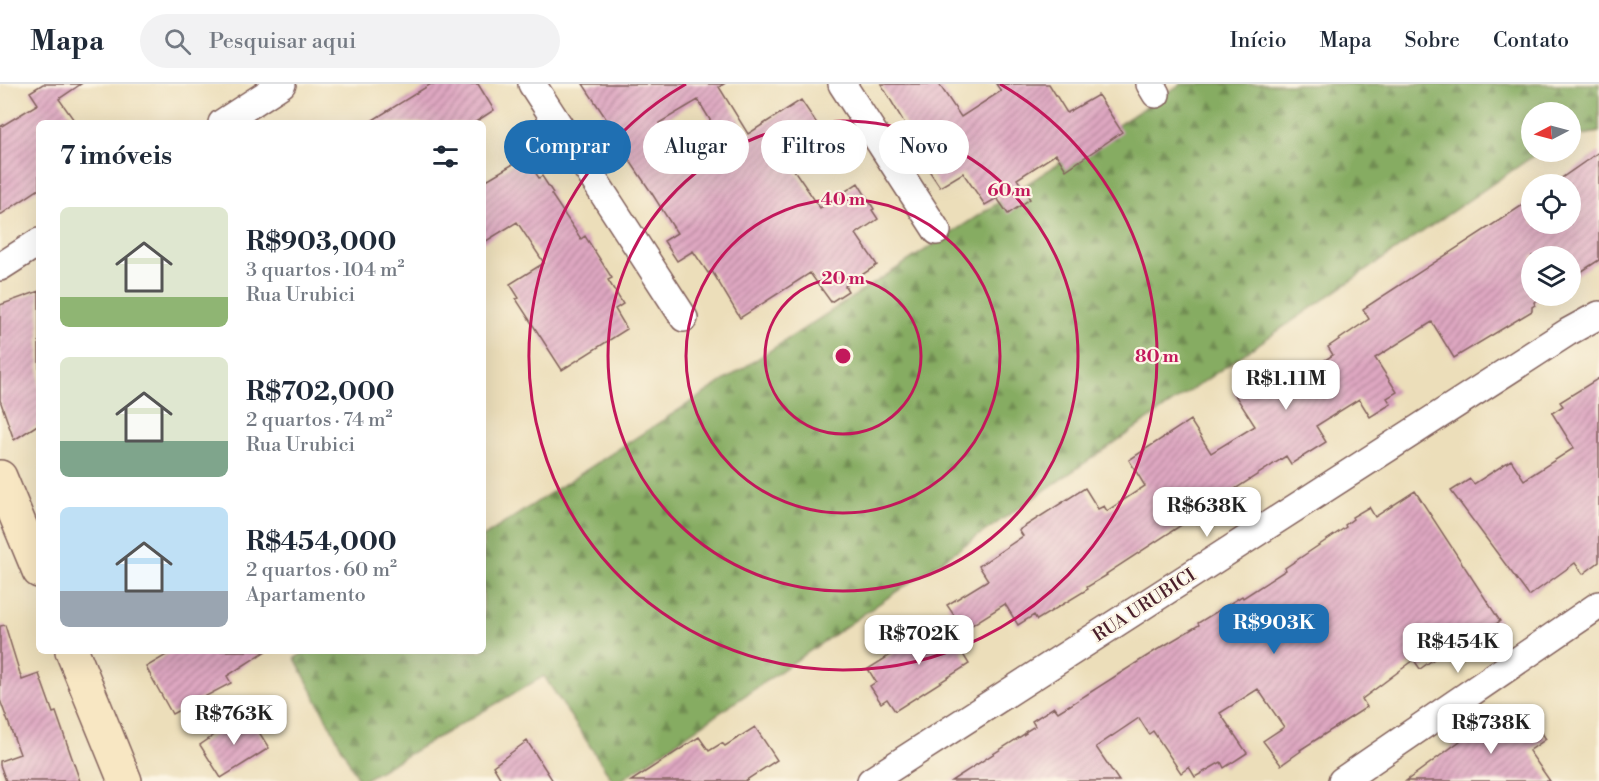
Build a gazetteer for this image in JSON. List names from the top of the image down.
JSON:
{
  "streets": {
    "street": ["RUA URUBICI"]
  },
  "north": "left",
  "page": {
    "header": "Mapa",
    "search": "Pesquisar aqui",
    "nav": [
      "Início",
      "Mapa",
      "Sobre",
      "Contato"
    ],
    "chip": [
      "Comprar",
      "Alugar",
      "Filtros",
      "Novo"
    ],
    "heading": "7 imóveis",
    "list": [
      {
        "name": "R$903,000",
        "note": "3 quartos · 104 m² · Rua Urubici"
      },
      {
        "name": "R$702,000",
        "note": "2 quartos · 74 m² · Rua Urubici"
      },
      {
        "name": "R$454,000",
        "note": "2 quartos · 60 m² · Apartamento"
      }
    ],
    "price": [
      "R$1.11M",
      "R$638K",
      "R$903K",
      "R$702K",
      "R$454K",
      "R$763K",
      "R$738K"
    ]
  },
  "rings": [
    "60 m",
    "40 m",
    "20 m",
    "80 m"
  ]
}
